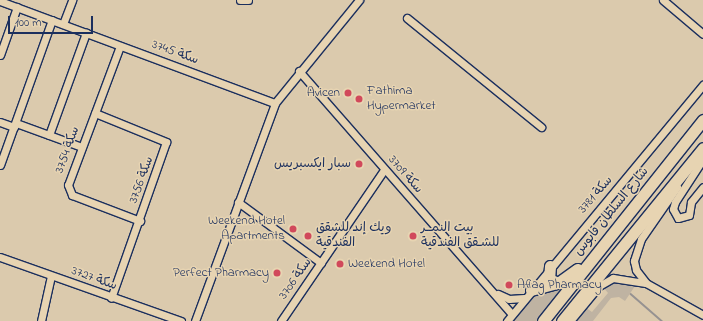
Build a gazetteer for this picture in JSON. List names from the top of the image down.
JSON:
{
  "streets": {
    "highway": ["شارع السلطان قابوس"],
    "street": [
      "سكة 3745",
      "سكة 3754",
      "سكة 3709",
      "سكة 3756",
      "سكة 3781",
      "سكة 3727",
      "سكة 3706"
    ]
  },
  "crossings": [
    ["سكة 3745", "سكة 3754"],
    ["سكة 3754", "سكة 3756"],
    ["سكة 3709", "سكة 3781"],
    ["سكة 3709", "سكة 3706"],
    ["سكة 3756", "سكة 3727"]
  ],
  "places": [
    "Avicen",
    "Fathima Hypermarket",
    "سبار ايكسبريس",
    "Weekend Hotel Apartments",
    "ويك إند للشقق الفندقية",
    "بيت النمــر للشـقق الفندقية",
    "Weekend Hotel",
    "Perfect Pharmacy",
    "Aflag Pharmacy"
  ],
  "scale_bar": "100 m"
}
